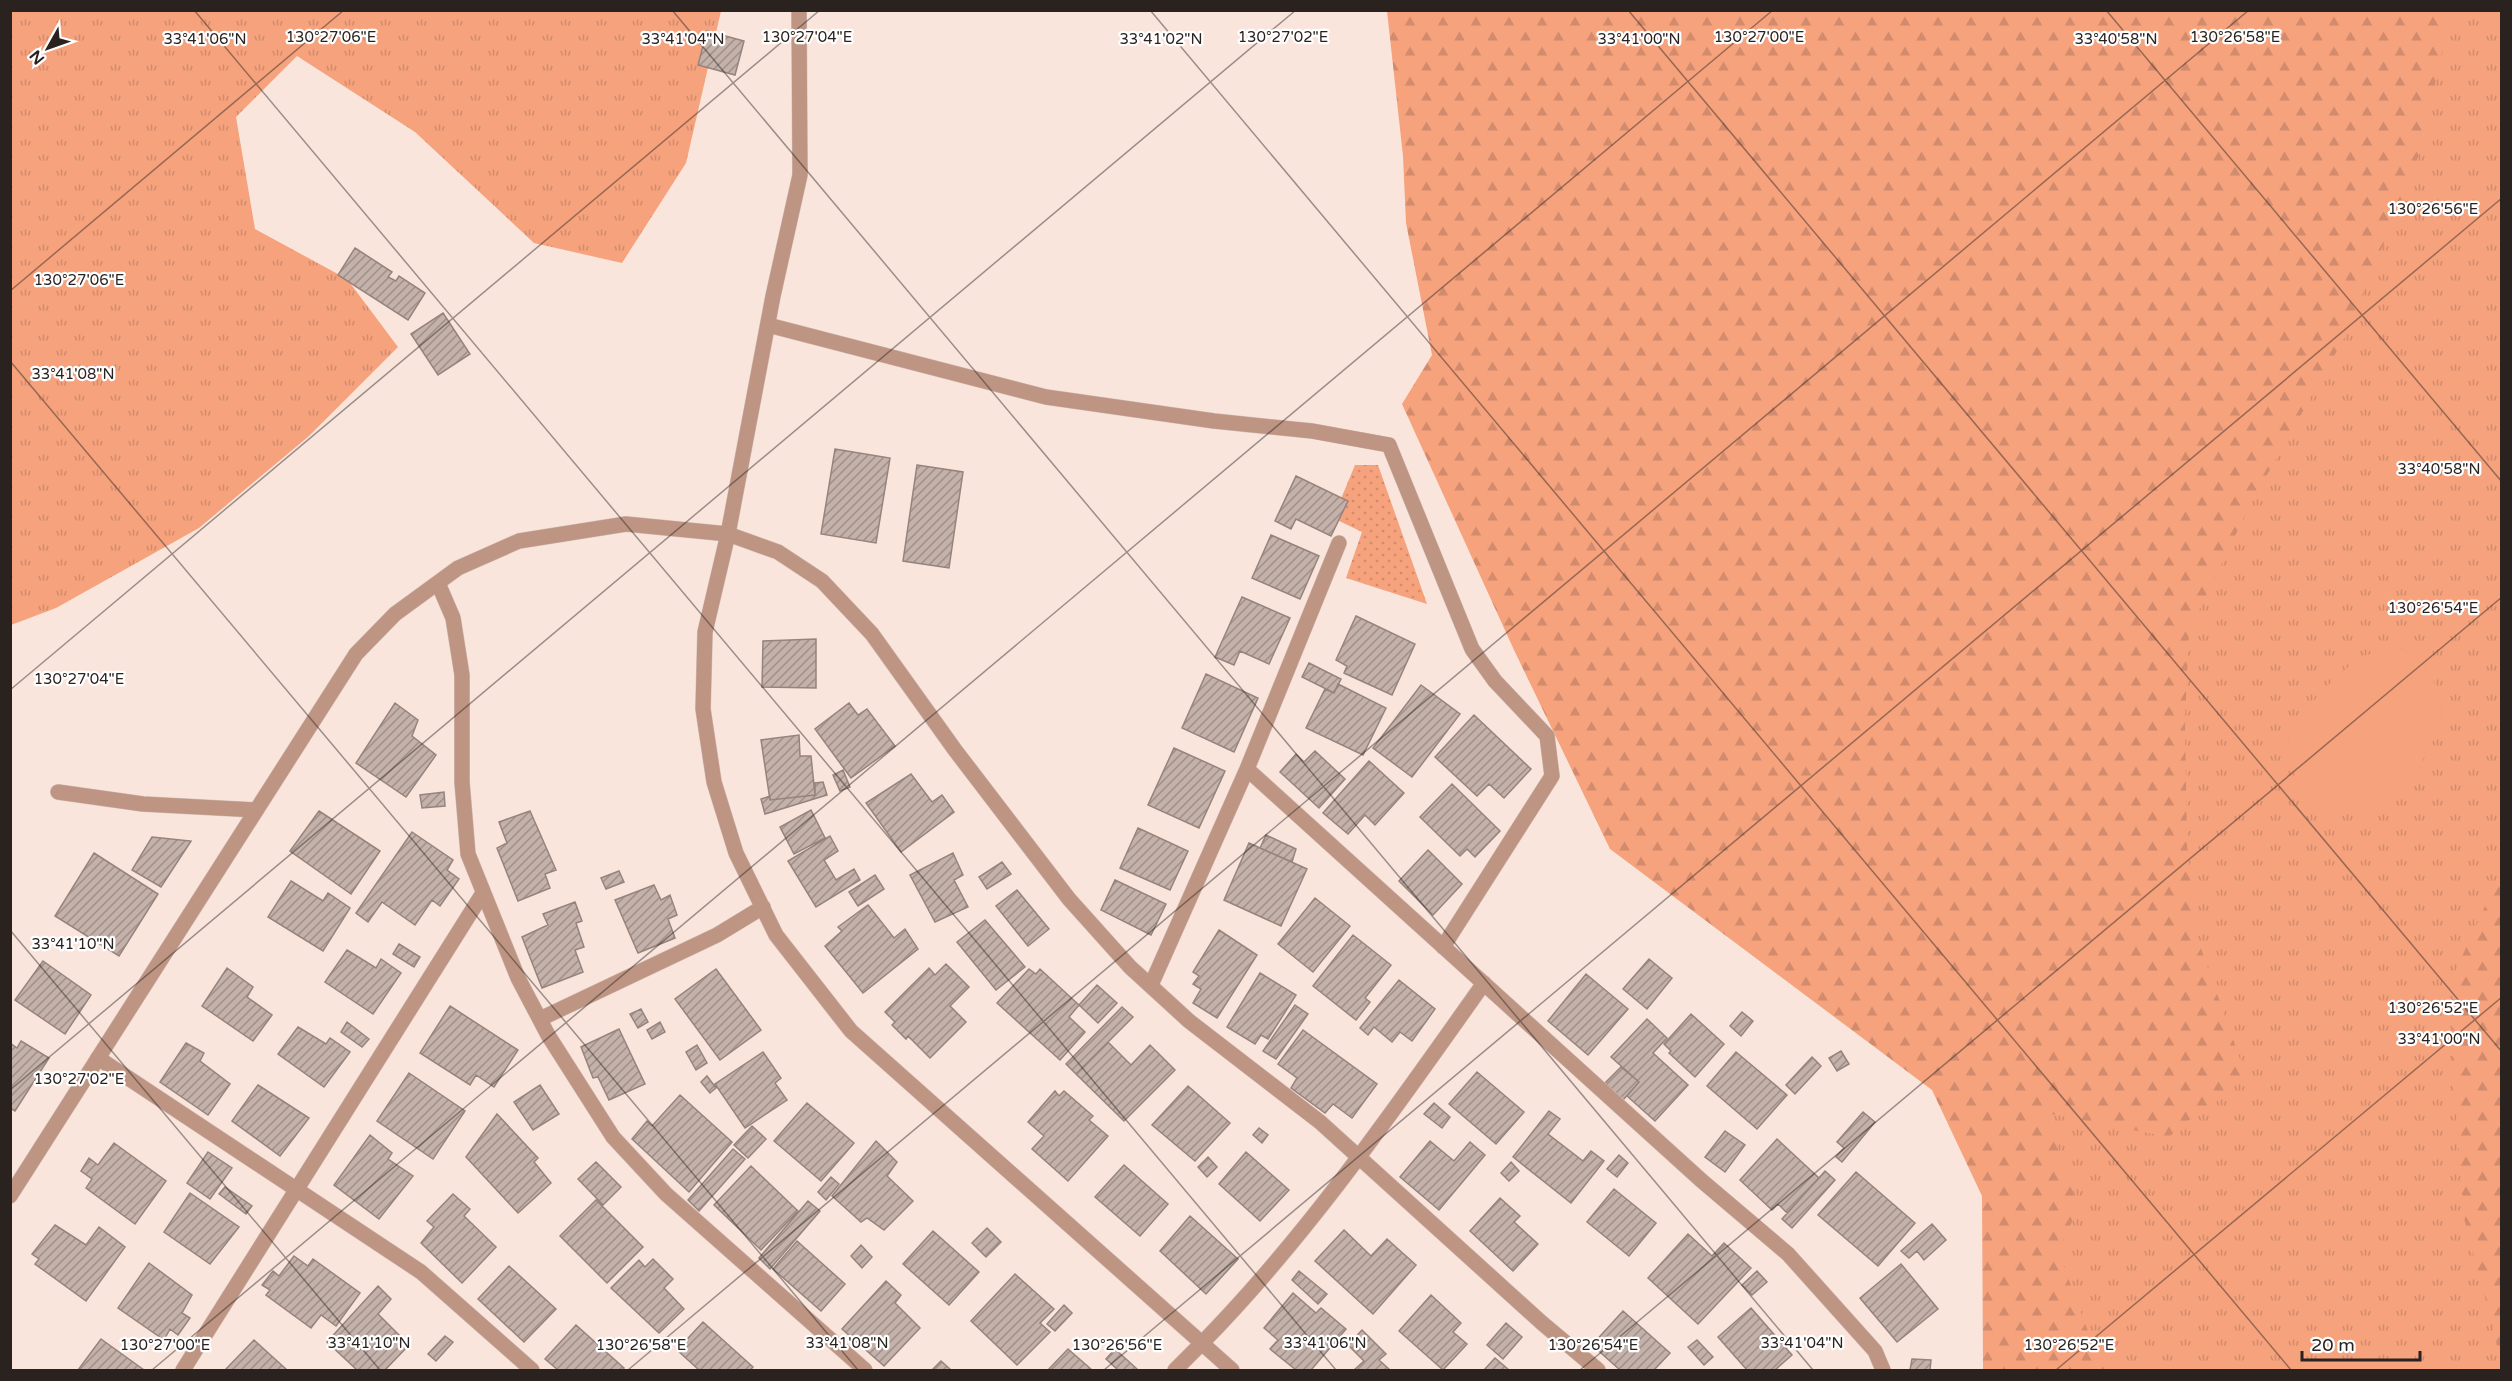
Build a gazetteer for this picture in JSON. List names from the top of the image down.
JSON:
{
  "scale_bar": "20 m",
  "north": "bottom left",
  "coordinates": [
    "130°27'06\"E",
    "130°27'04\"E",
    "130°27'02\"E",
    "130°27'00\"E",
    "130°26'58\"E",
    "33°40'58\"N",
    "33°41'06\"N",
    "33°41'04\"N",
    "33°41'02\"N",
    "33°41'00\"N",
    "130°26'56\"E",
    "33°41'08\"N",
    "130°26'54\"E",
    "33°41'10\"N",
    "130°26'52\"E"
  ]
}
